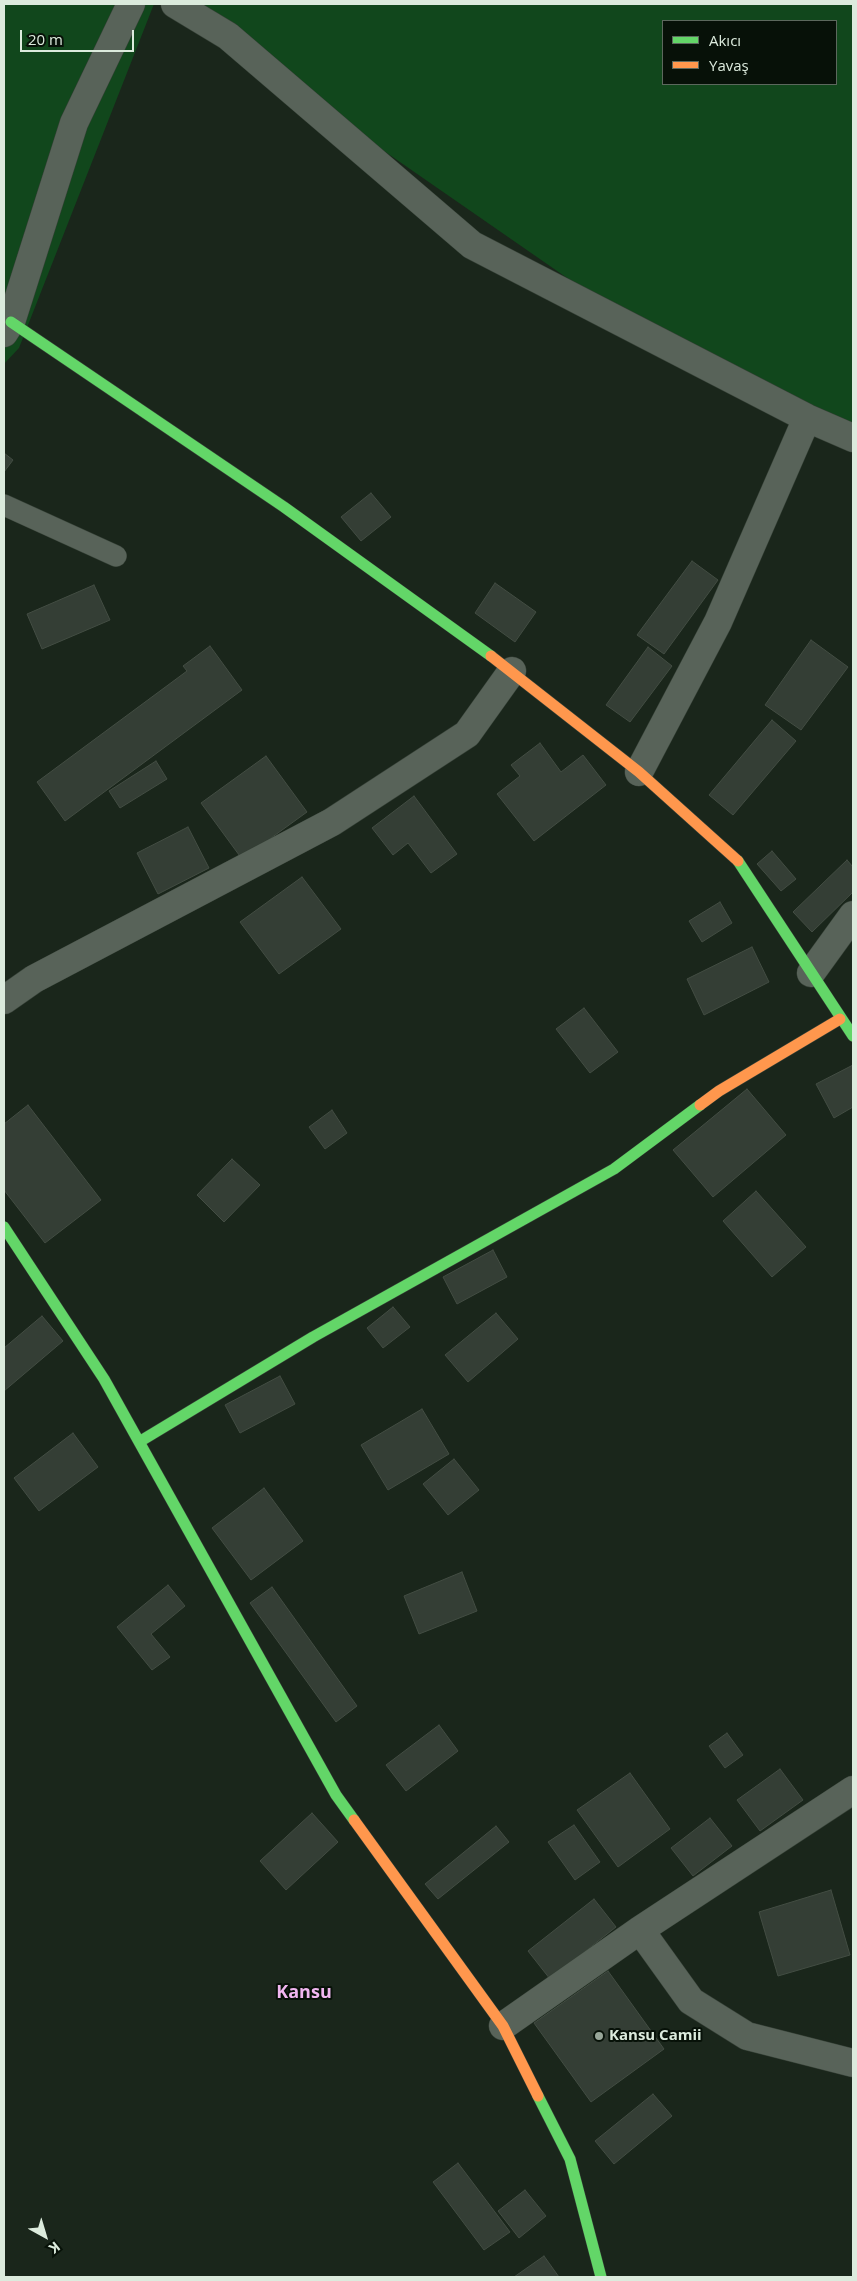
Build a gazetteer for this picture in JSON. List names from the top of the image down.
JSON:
{
  "districts": ["Kansu"],
  "places": ["Kansu Camii"],
  "legend": ["Akıcı", "Yavaş"],
  "scale_bar": "20 m",
  "north": "bottom right"
}
